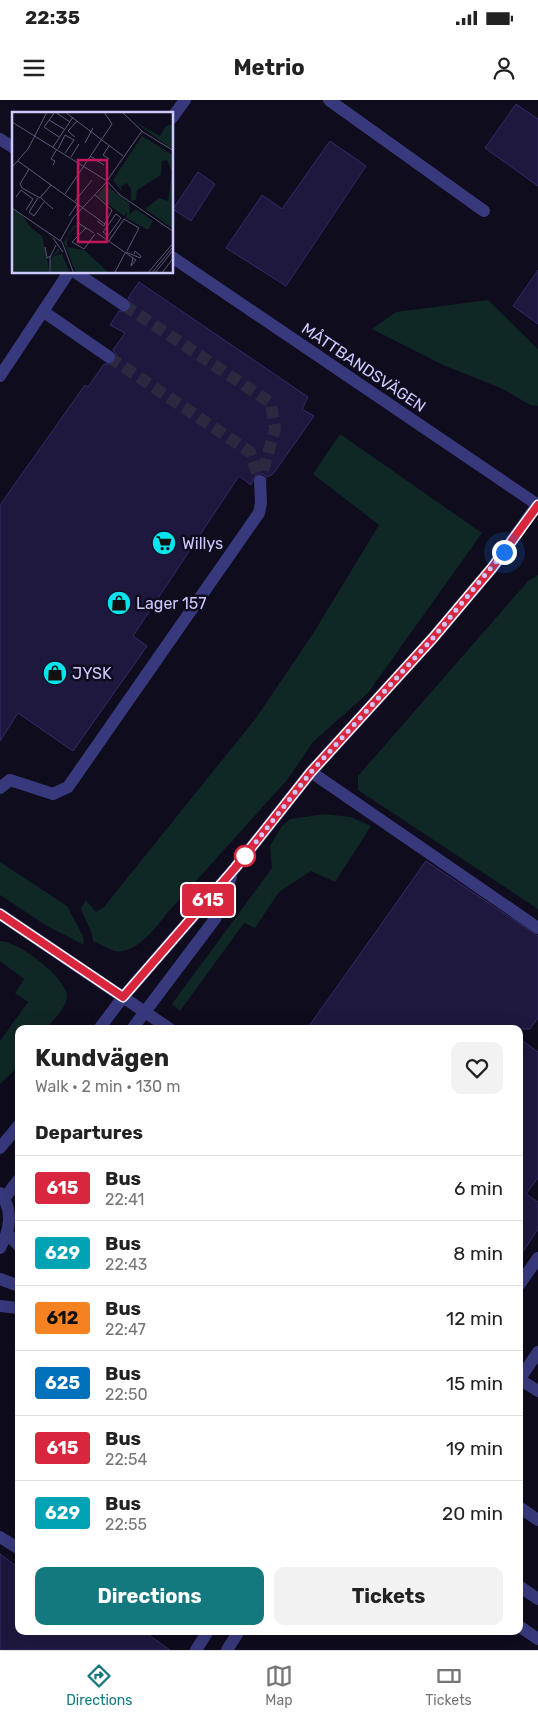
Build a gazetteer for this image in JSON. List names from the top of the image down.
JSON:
{
  "streets": {
    "street": ["MÅTTBANDSVÄGEN"]
  },
  "places": {
    "supermarket": ["Willys"],
    "shop": ["Lager 157", "JYSK"]
  },
  "lines": ["bus line 615"],
  "page": {
    "status": "22:35",
    "header": "Metrio",
    "on_map": "615",
    "heading": [
      ["Kundvägen", "Walk · 2 min · 130 m"],
      "Departures"
    ],
    "list": [
      {
        "mark": "615",
        "name": "Bus",
        "note": "22:41",
        "value": "6 min"
      },
      {
        "mark": "629",
        "name": "Bus",
        "note": "22:43",
        "value": "8 min"
      },
      {
        "mark": "612",
        "name": "Bus",
        "note": "22:47",
        "value": "12 min"
      },
      {
        "mark": "625",
        "name": "Bus",
        "note": "22:50",
        "value": "15 min"
      },
      {
        "mark": "615",
        "name": "Bus",
        "note": "22:54",
        "value": "19 min"
      },
      {
        "mark": "629",
        "name": "Bus",
        "note": "22:55",
        "value": "20 min"
      }
    ],
    "buttons": ["Directions", "Tickets"],
    "tabs": ["Directions", "Map", "Tickets"]
  }
}
